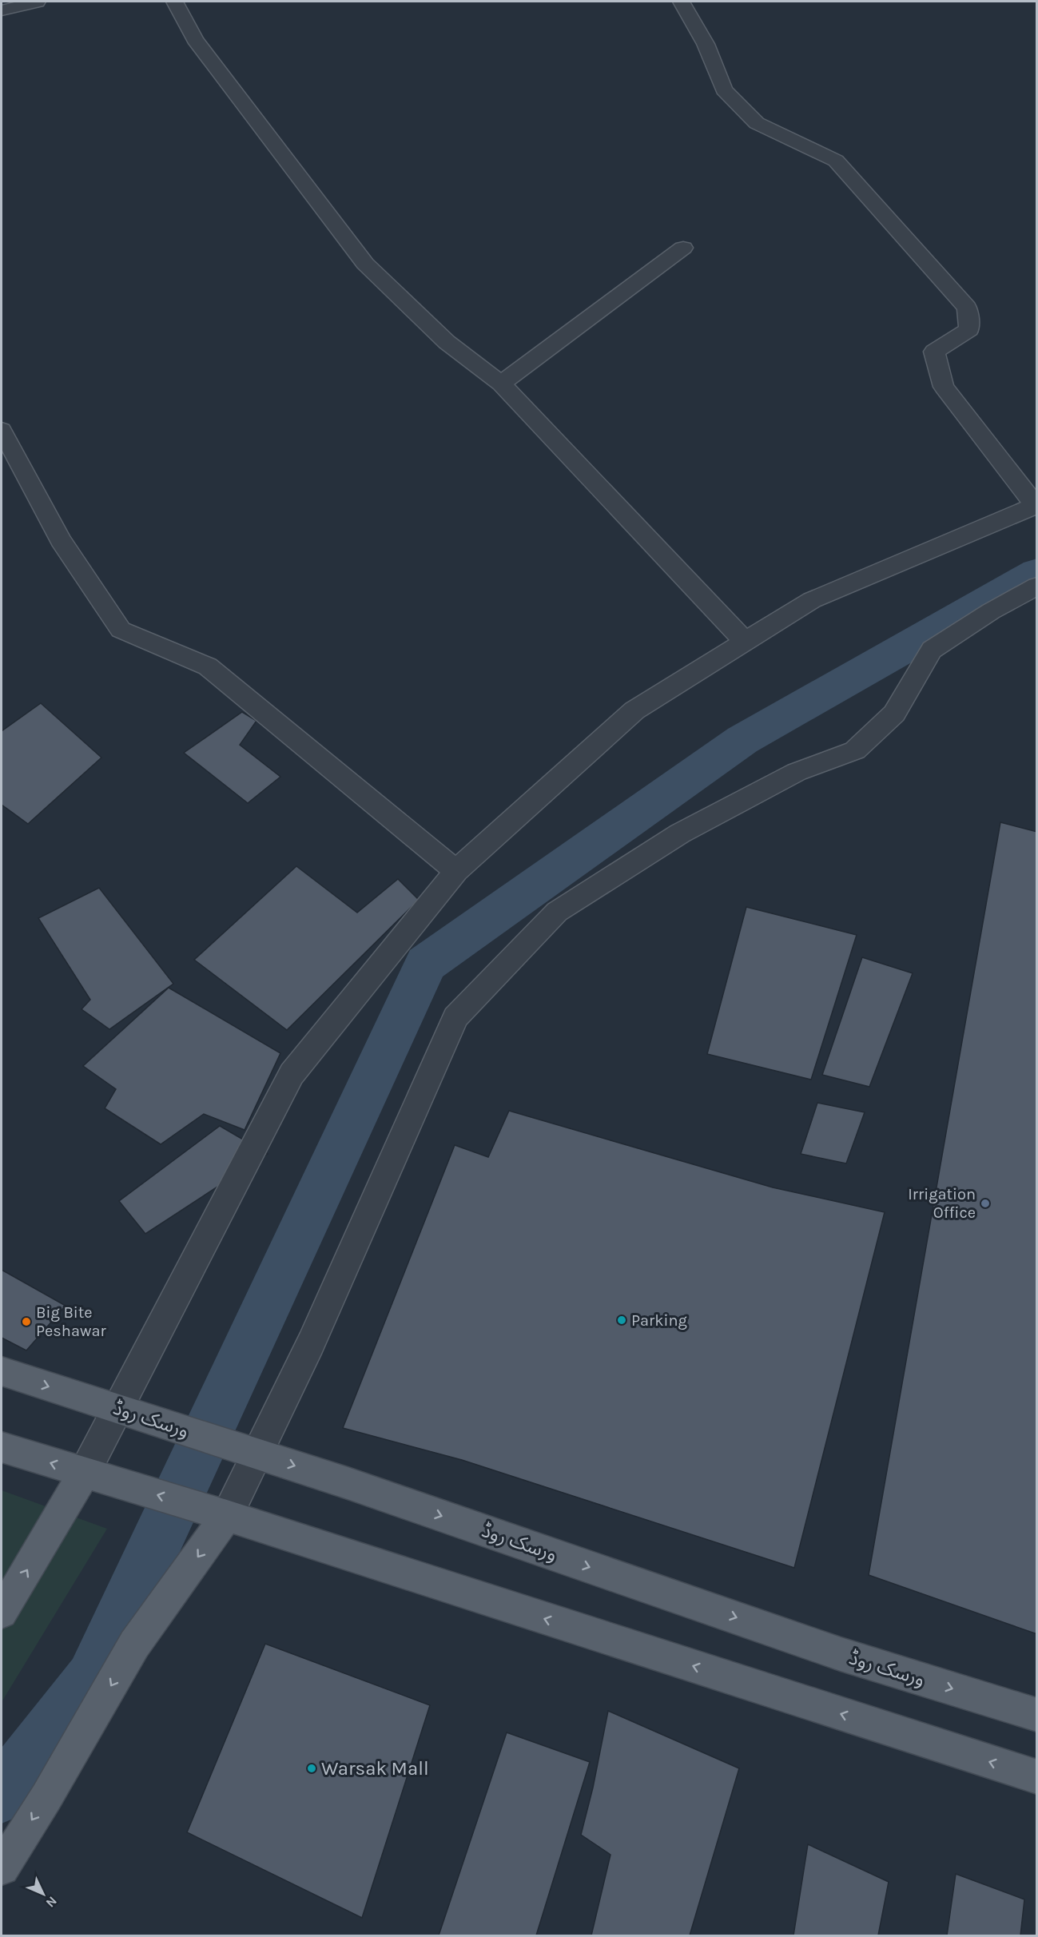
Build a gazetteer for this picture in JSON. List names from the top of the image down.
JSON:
{
  "streets": {
    "main road": ["ورسک روڈ"]
  },
  "places": [
    "Irrigation Office",
    "Parking",
    "Big Bite Peshawar",
    "Warsak Mall"
  ],
  "north": "bottom right"
}
